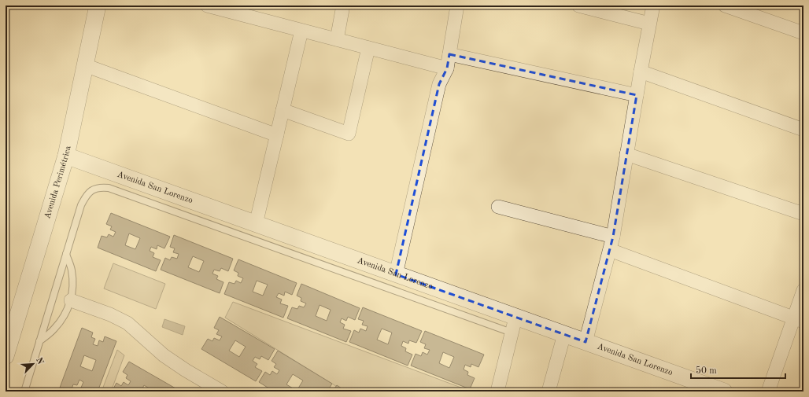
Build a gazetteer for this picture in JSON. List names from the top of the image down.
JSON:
{
  "streets": {
    "street": ["Avenida Perimétrica", "Avenida San Lorenzo"]
  },
  "crossings": [
    ["Avenida Perimétrica", "Avenida San Lorenzo"]
  ],
  "scale_bar": "50 m",
  "north": "top right"
}
